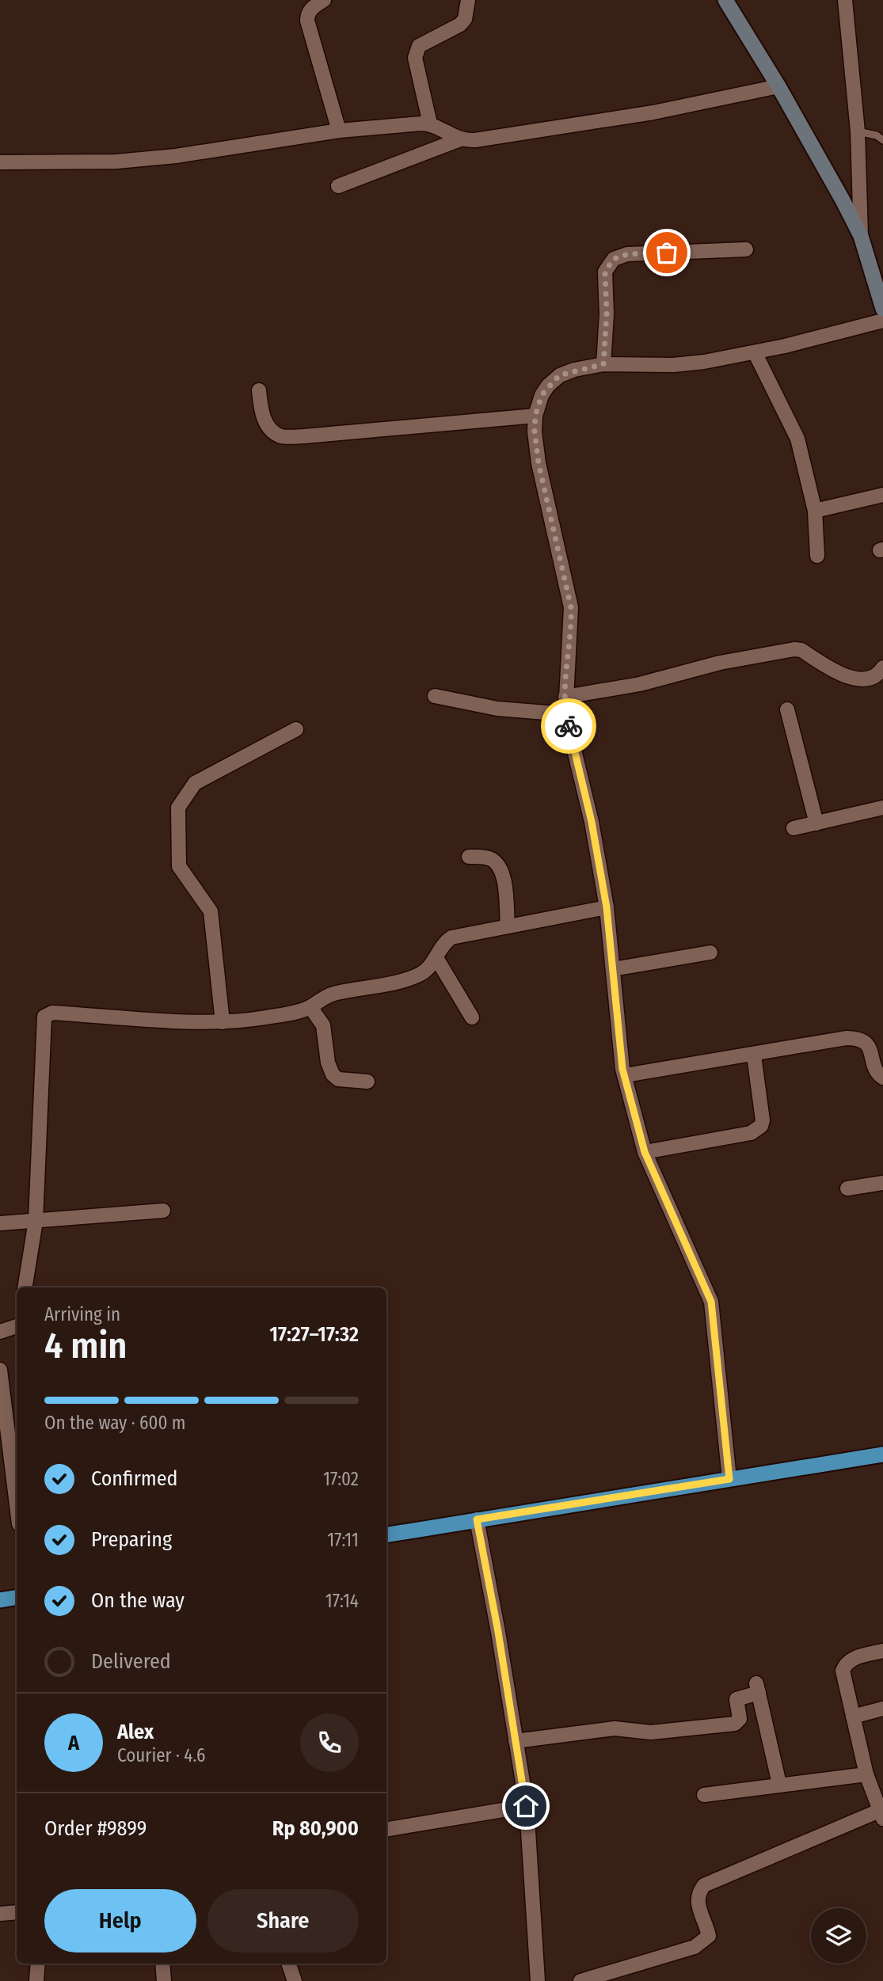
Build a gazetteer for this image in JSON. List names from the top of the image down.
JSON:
{
  "page": {
    "heading": ["4 min", "Arriving in", "17:27–17:32"],
    "panel": [
      "Alex",
      "Courier · 4.6",
      "Order #9899",
      "Rp 80,900"
    ],
    "bar": "On the way · 600 m",
    "list": [
      ["Confirmed", "17:02"],
      ["Preparing", "17:11"],
      ["On the way", "17:14"],
      "Delivered"
    ],
    "round": "A",
    "buttons": ["Help", "Share"]
  }
}
